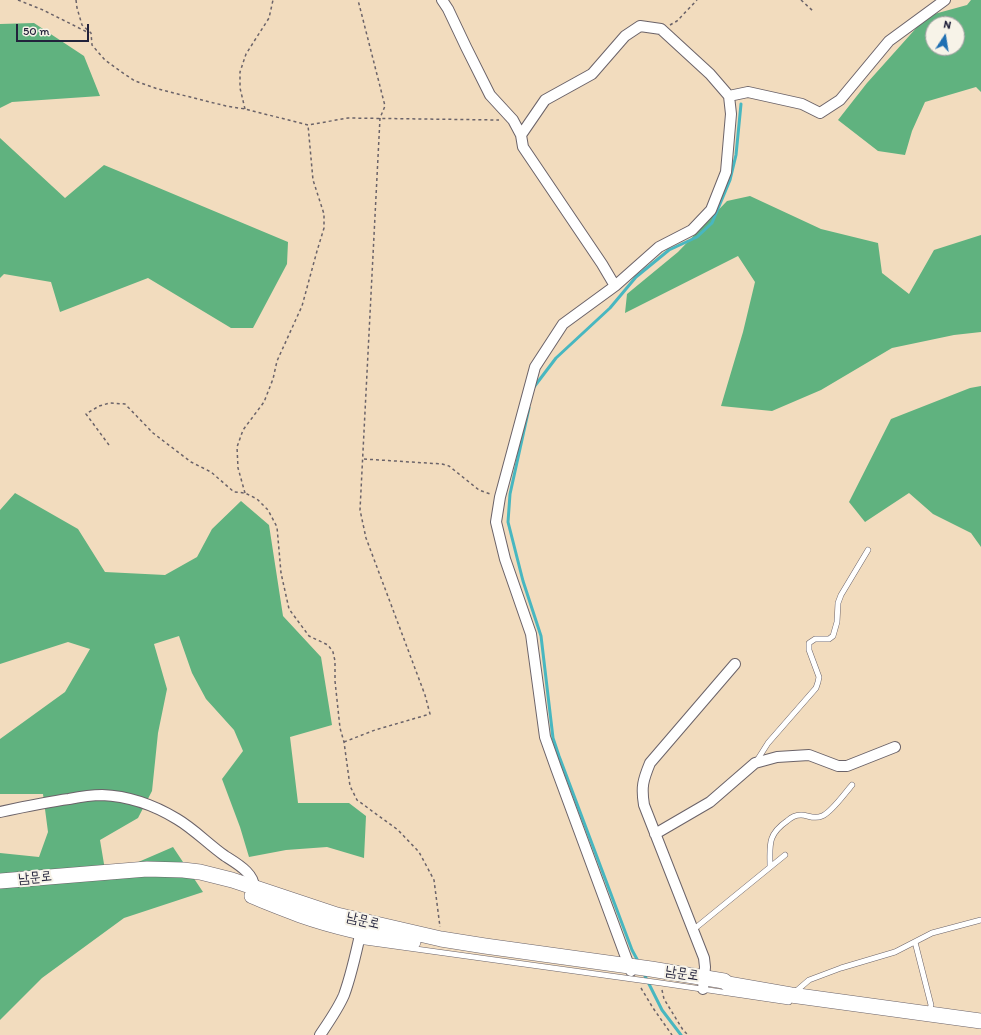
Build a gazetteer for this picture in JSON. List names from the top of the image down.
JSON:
{
  "streets": {
    "main road": ["남문로"]
  },
  "scale_bar": "50 m",
  "north": "top"
}
